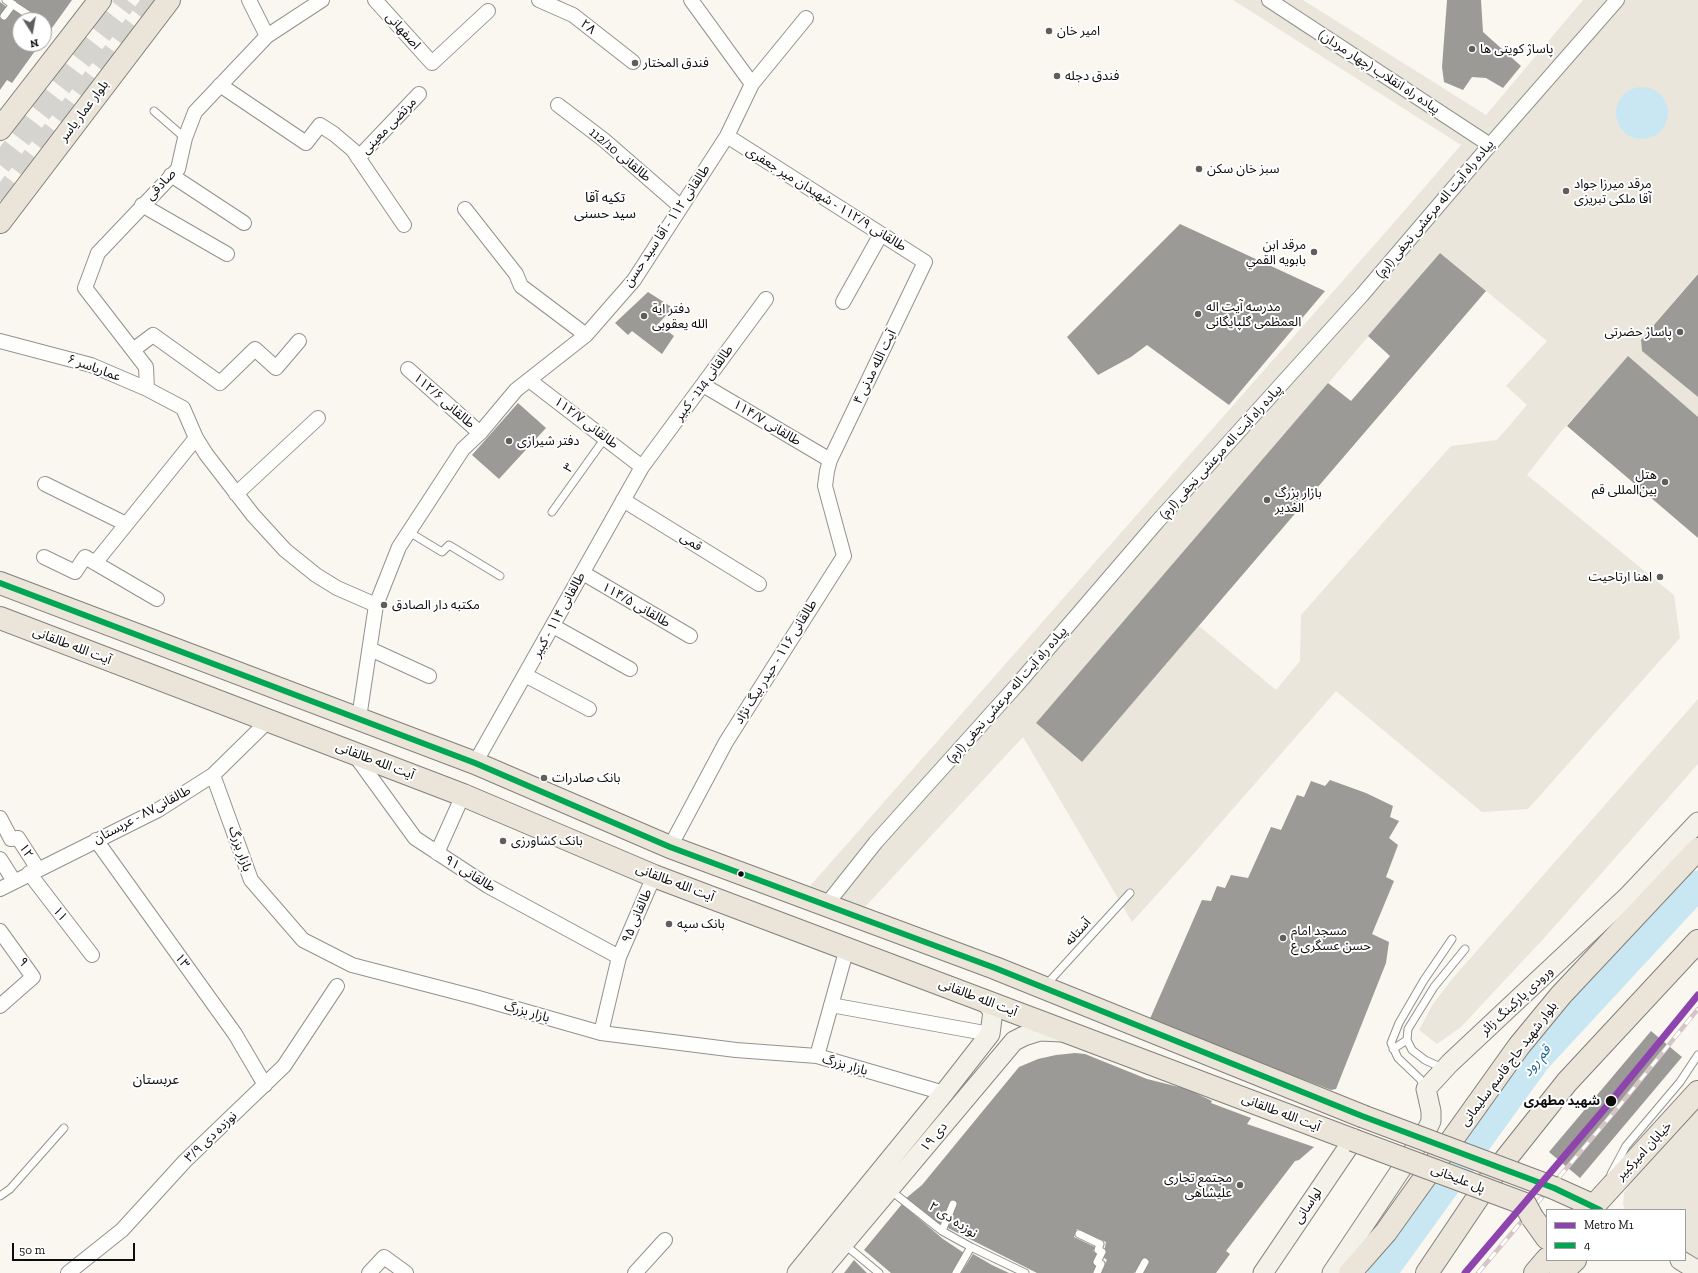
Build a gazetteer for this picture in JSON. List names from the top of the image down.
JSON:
{
  "streets": {
    "main road": [
      "بلوار عمار یاسر",
      "آیت الله طالقانی",
      "ورودی پارکینگ زائر",
      "بلوار شهید حاج قاسم سلیمانی",
      "۱۹ دی",
      "خیابان امیرکبیر",
      "پل علیخانی",
      "لواسانی"
    ],
    "street": [
      "۲۸",
      "اصفهانی",
      "پیاده راه انقلاب (چهار مردان)",
      "مرتضی معینی",
      "طالقانی 112/10",
      "صادقی",
      "طالقانی ۱۱۲/۹ - شهیدان میر جعفری",
      "پیاده راه آیت اله مرعشی نجفی (ارم)",
      "طالقانی ۱۱۲ - آقا سید حسن",
      "۴ آیت الله مدنی",
      "عماریاسر ۶",
      "طالقانی 114 - کبیر",
      "طالقانی ۱۱۲/۶",
      "طالقانی ۱۱۲/۷",
      "طالقانی ۱۱۴/۷",
      "قمی",
      "طالقانی ۱۱۴/۵",
      "طالقانی ۱۱۴ - کبیر",
      "طالقانی ۱۱۶ - حیدر بیگ نژاد",
      "طالقانی۸۷ - عربستان",
      "بازار بزرگ",
      "۱۲",
      "طالقانی ۹۱",
      "۱۱",
      "طالقانی ۹۵",
      "۱۳",
      "۹",
      "نوزده دی ۳/۹"
    ],
    "lane": ["۳", "آستانه", "نوزده دی ۲"]
  },
  "crossings": [
    ["پیاده راه انقلاب (چهار مردان)", "پیاده راه آیت اله مرعشی نجفی (ارم)"],
    ["طالقانی 112/10", "طالقانی ۱۱۲ - آقا سید حسن"],
    ["صادقی", "عماریاسر ۶"],
    ["طالقانی ۱۱۲/۹ - شهیدان میر جعفری", "طالقانی ۱۱۲ - آقا سید حسن"],
    ["طالقانی ۱۱۲/۹ - شهیدان میر جعفری", "۴ آیت الله مدنی"],
    ["پیاده راه آیت اله مرعشی نجفی (ارم)", "آیت الله طالقانی"],
    ["طالقانی ۱۱۲ - آقا سید حسن", "طالقانی ۱۱۲/۶"],
    ["طالقانی ۱۱۲ - آقا سید حسن", "طالقانی ۱۱۲/۷"],
    ["طالقانی ۱۱۲ - آقا سید حسن", "آیت الله طالقانی"],
    ["۴ آیت الله مدنی", "طالقانی ۱۱۴/۷"],
    ["۴ آیت الله مدنی", "طالقانی ۱۱۶ - حیدر بیگ نژاد"],
    ["طالقانی 114 - کبیر", "طالقانی ۱۱۲/۷"],
    ["طالقانی 114 - کبیر", "طالقانی ۱۱۴/۷"],
    ["طالقانی 114 - کبیر", "طالقانی ۱۱۴ - کبیر"],
    ["طالقانی ۱۱۲/۷", "۳"],
    ["طالقانی ۱۱۲/۷", "طالقانی ۱۱۴ - کبیر"],
    ["طالقانی ۱۱۴/۷", "طالقانی ۱۱۶ - حیدر بیگ نژاد"],
    ["قمی", "طالقانی ۱۱۴ - کبیر"],
    ["طالقانی ۱۱۴/۵", "طالقانی ۱۱۴ - کبیر"],
    ["طالقانی ۱۱۴ - کبیر", "آیت الله طالقانی"],
    ["آیت الله طالقانی", "طالقانی ۱۱۶ - حیدر بیگ نژاد"],
    ["آیت الله طالقانی", "طالقانی۸۷ - عربستان"],
    ["آیت الله طالقانی", "طالقانی ۹۱"],
    ["آیت الله طالقانی", "طالقانی ۹۵"],
    ["آیت الله طالقانی", "آستانه"],
    ["آیت الله طالقانی", "۱۹ دی"],
    ["آیت الله طالقانی", "پل علیخانی"],
    ["آیت الله طالقانی", "لواسانی"],
    ["طالقانی۸۷ - عربستان", "بازار بزرگ"],
    ["طالقانی۸۷ - عربستان", "۱۲"],
    ["طالقانی۸۷ - عربستان", "۱۱"],
    ["طالقانی۸۷ - عربستان", "۱۳"],
    ["بازار بزرگ", "طالقانی ۹۵"],
    ["بازار بزرگ", "۱۹ دی"],
    ["۱۲", "۱۱"],
    ["طالقانی ۹۱", "طالقانی ۹۵"],
    ["۱۳", "نوزده دی ۳/۹"],
    ["۱۹ دی", "نوزده دی ۲"],
    ["خیابان امیرکبیر", "پل علیخانی"],
    ["پل علیخانی", "لواسانی"]
  ],
  "districts": ["تکیه آقا سید حسنی", "عربستان"],
  "water": ["قم رود"],
  "places": [
    "امیر خان",
    "پاساژ کویتی ها",
    "فندق المختار",
    "فندق دجله",
    "سبز خان سکن",
    "مرقد میرزا جواد آقا ملکی تبریزی",
    "مرقد ابن بابويه القمي",
    "مدرسه آیت اله العمظمی گلپایگانی",
    "دفتر ایة الله یعقوبی",
    "پاساژ حضرتی",
    "دفتر شیرازی",
    "هتل بین‌المللی قم",
    "بازار بزرگ الغدیر",
    "اهنا ارتاحیت",
    "مکتبه دار الصادق",
    "بانک صادرات",
    "بانک کشاورزی",
    "بانک سپه",
    "مسجد امام حسن عسگری ع",
    "شهید مطهری",
    "مجتمع تجاری علیشاهی"
  ],
  "lines": ["transit line 4", "metro line M1"],
  "legend": ["Metro M1", "4"],
  "scale_bar": "50 m",
  "north": "bottom"
}
